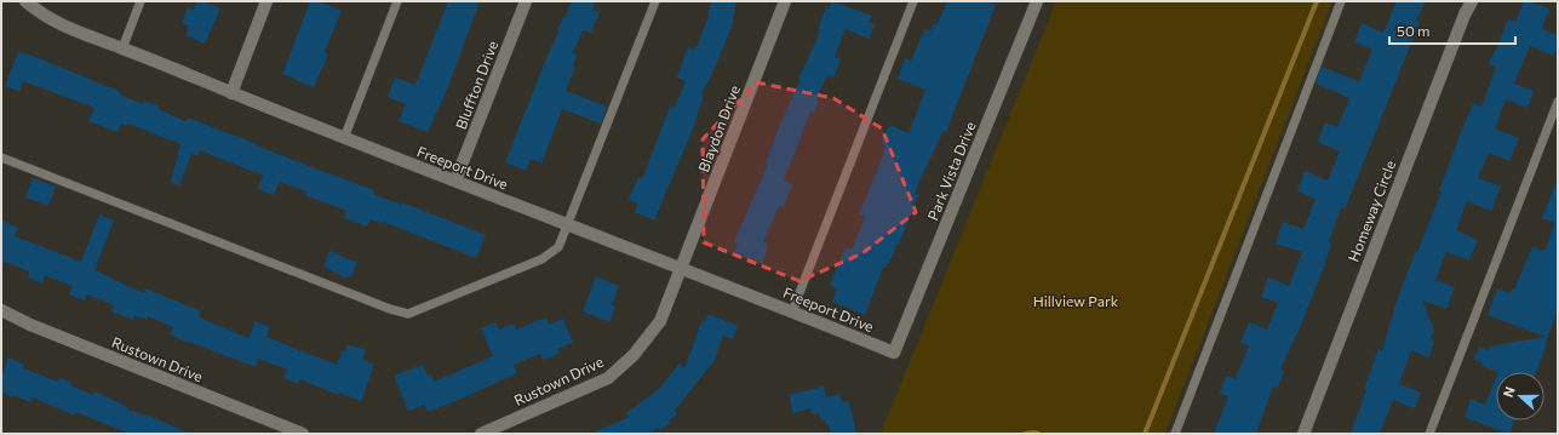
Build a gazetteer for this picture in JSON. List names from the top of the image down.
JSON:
{
  "streets": {
    "street": [
      "Bluffton Drive",
      "Blaydon Drive",
      "Freeport Drive",
      "Park Vista Drive",
      "Homeway Circle",
      "Rustown Drive"
    ]
  },
  "crossings": [
    ["Bluffton Drive", "Freeport Drive"],
    ["Blaydon Drive", "Freeport Drive"],
    ["Blaydon Drive", "Rustown Drive"],
    ["Freeport Drive", "Park Vista Drive"],
    ["Freeport Drive", "Rustown Drive"]
  ],
  "parks": ["Hillview Park"],
  "scale_bar": "50 m",
  "north": "left"
}
